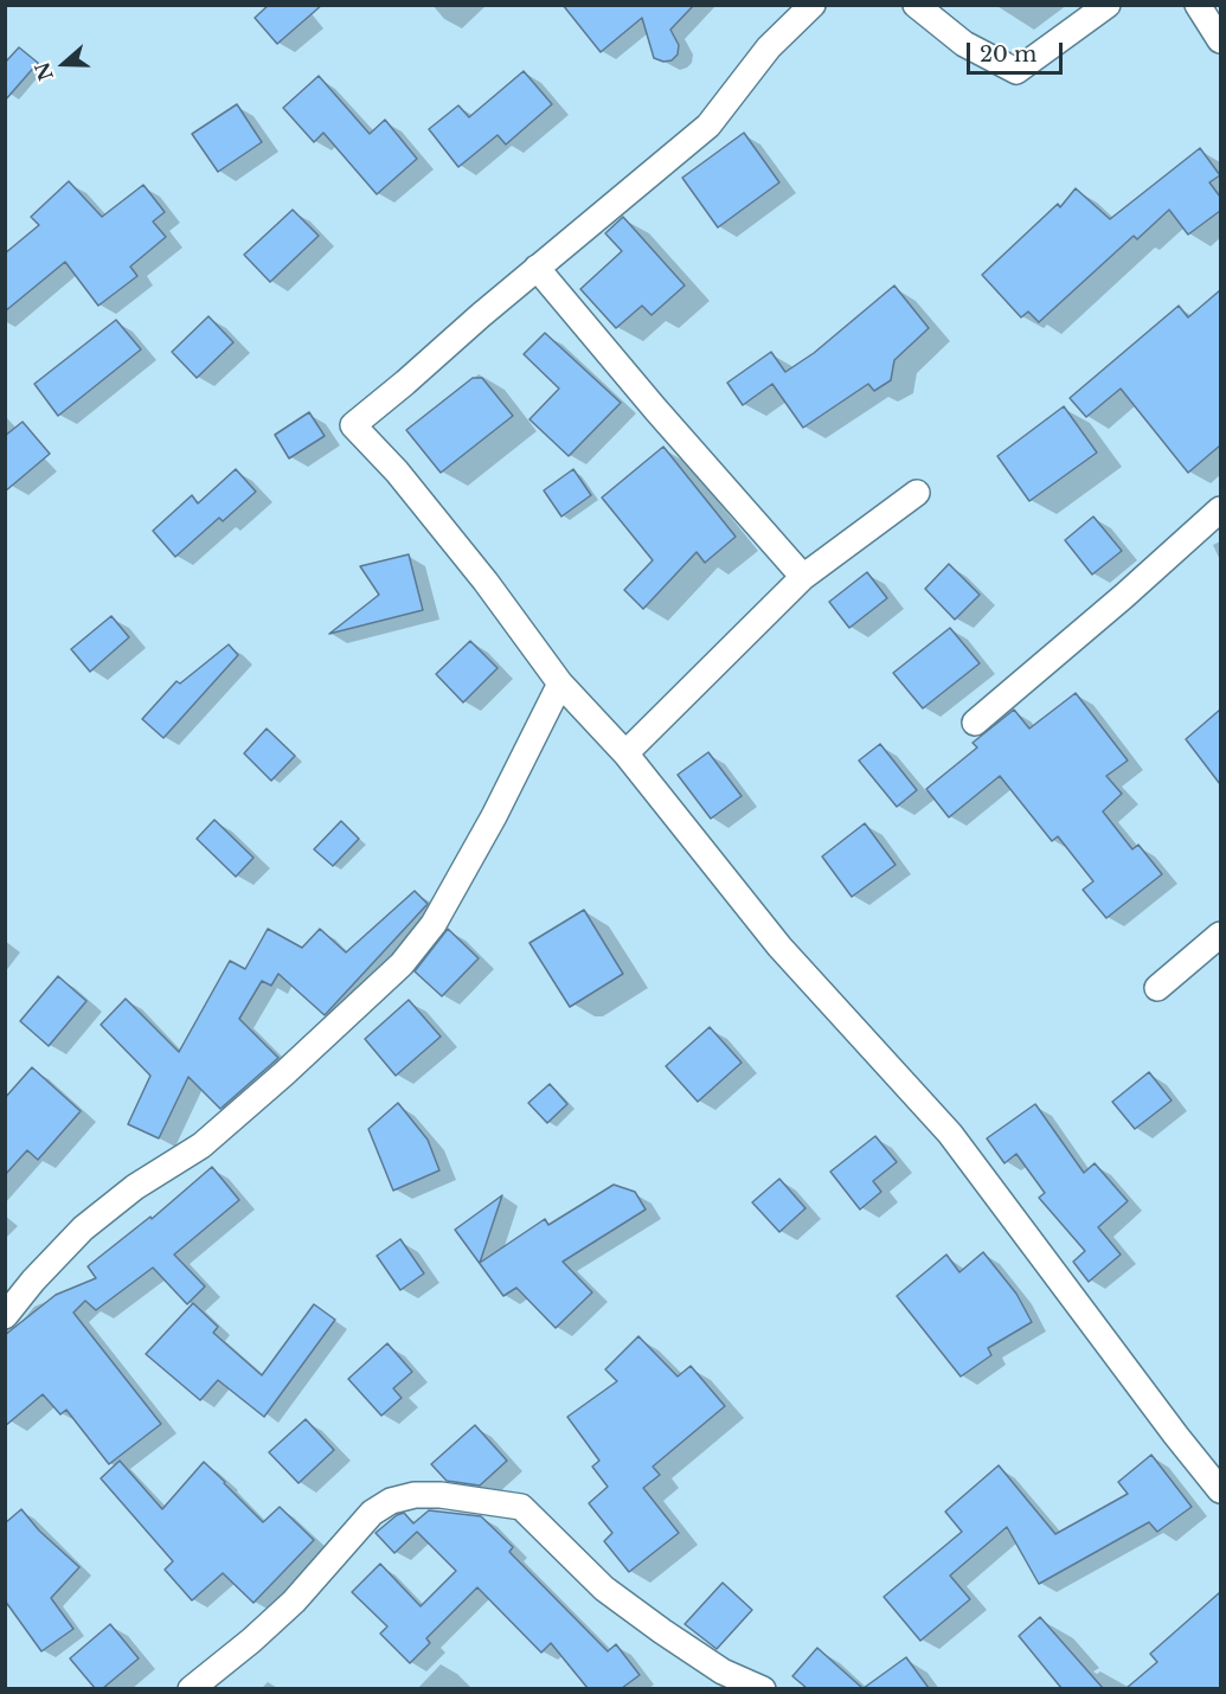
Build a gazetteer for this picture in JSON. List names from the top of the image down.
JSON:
{
  "scale_bar": "20 m",
  "north": "left"
}
